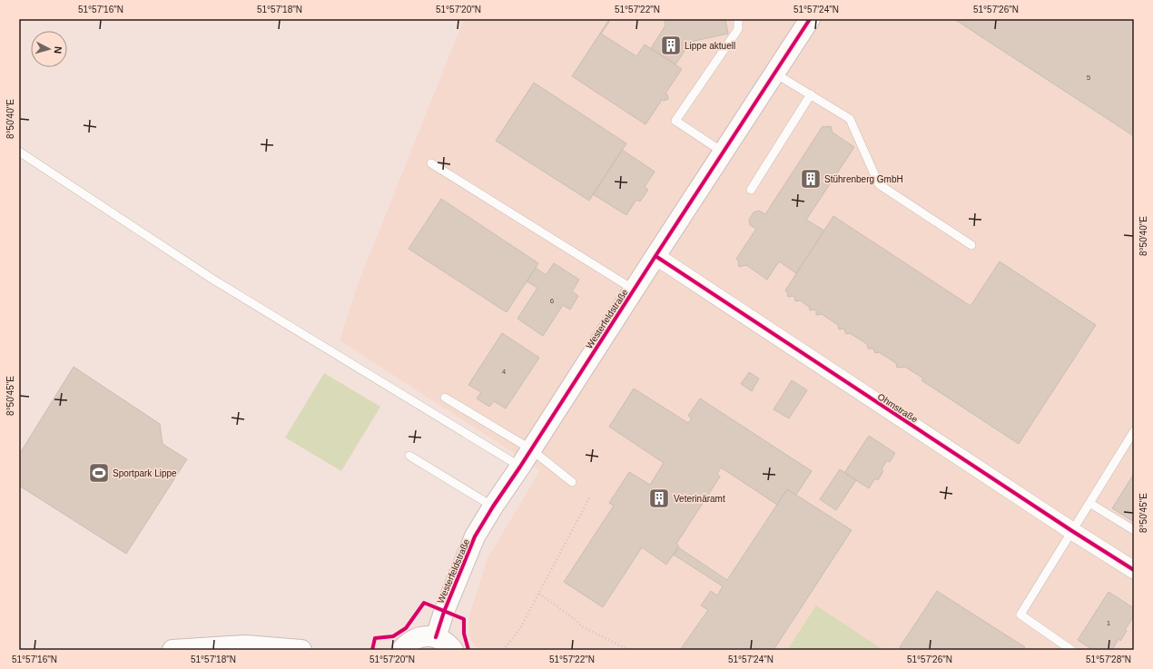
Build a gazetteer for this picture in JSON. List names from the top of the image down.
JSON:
{
  "streets": {
    "street": ["Westerfeldstraße", "Ohmstraße"]
  },
  "crossings": [
    ["Westerfeldstraße", "Ohmstraße"]
  ],
  "places": {
    "building": ["Lippe aktuell", "Stührenberg GmbH", "Veterinäramt"],
    "sports": ["Sportpark Lippe"]
  },
  "house_numbers": [
    "5",
    "6",
    "4",
    "1"
  ],
  "north": "right",
  "coordinates": [
    "51°57'16\"N",
    "51°57'18\"N",
    "51°57'20\"N",
    "51°57'22\"N",
    "51°57'24\"N",
    "51°57'26\"N",
    "8°50'40\"E",
    "8°50'45\"E",
    "51°57'28\"N"
  ]
}
